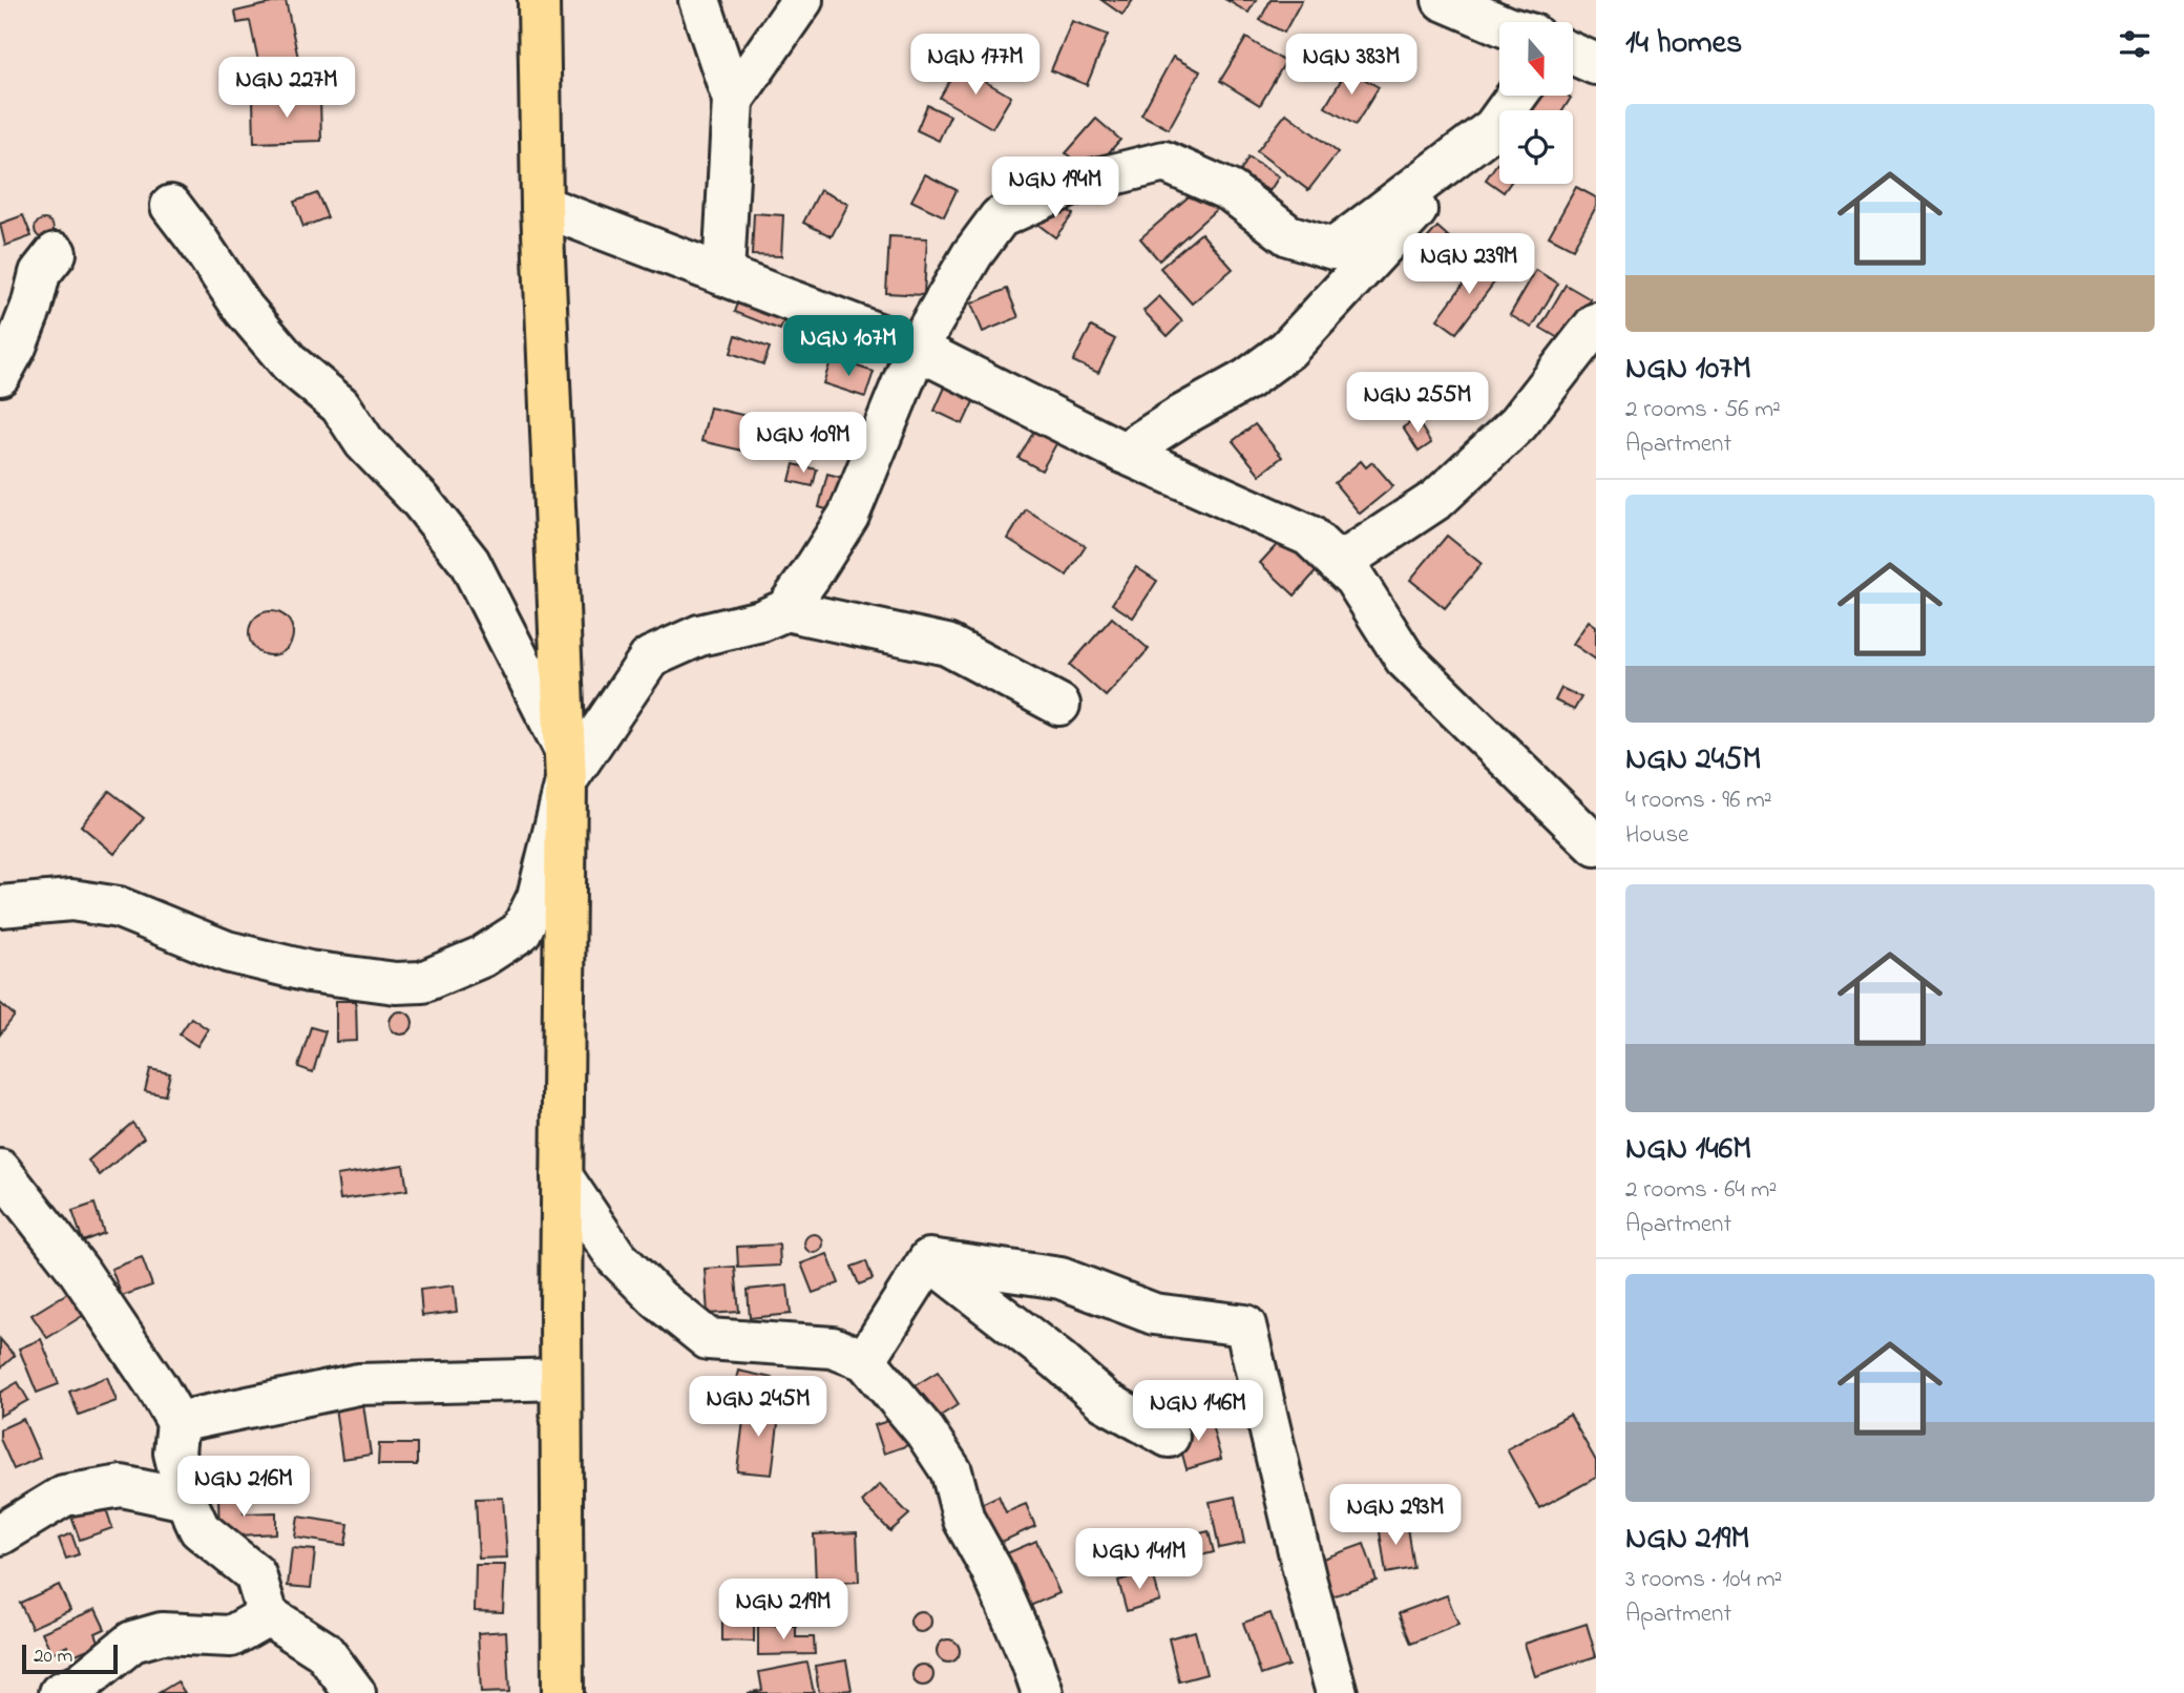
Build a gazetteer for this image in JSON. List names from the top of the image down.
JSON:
{
  "scale_bar": "20 m",
  "north": "bottom",
  "page": {
    "heading": "14 homes",
    "price": [
      "NGN 177M",
      "NGN 383M",
      "NGN 227M",
      "NGN 194M",
      "NGN 239M",
      "NGN 107M",
      "NGN 255M",
      "NGN 109M",
      "NGN 245M",
      "NGN 146M",
      "NGN 216M",
      "NGN 293M",
      "NGN 141M",
      "NGN 219M"
    ],
    "list": [
      {
        "name": "NGN 107M",
        "note": "2 rooms · 56 m² · Apartment"
      },
      {
        "name": "NGN 245M",
        "note": "4 rooms · 96 m² · House"
      },
      {
        "name": "NGN 146M",
        "note": "2 rooms · 64 m² · Apartment"
      },
      {
        "name": "NGN 219M",
        "note": "3 rooms · 104 m² · Apartment"
      }
    ],
    "scale": "20 m"
  }
}
